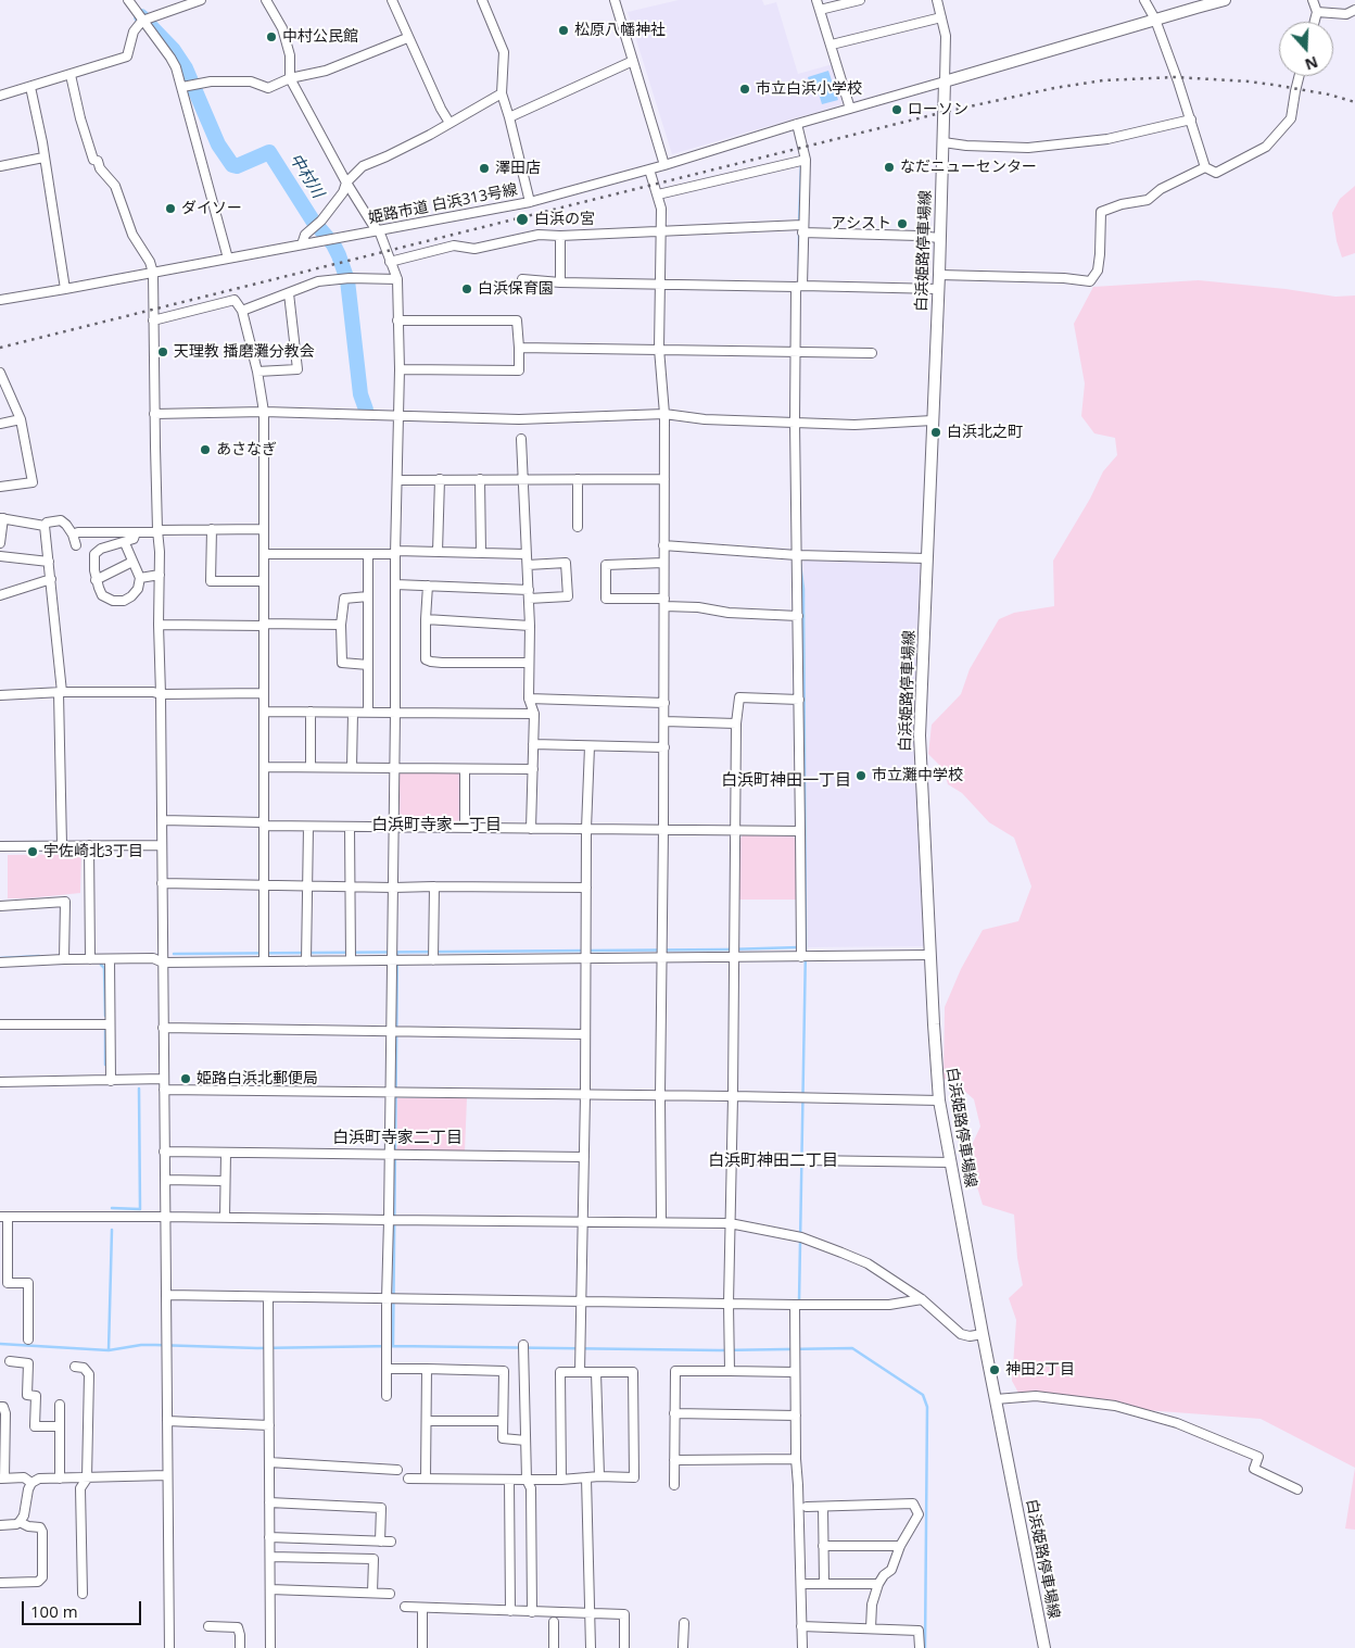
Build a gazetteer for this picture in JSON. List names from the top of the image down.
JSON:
{
  "streets": {
    "main road": ["白浜姫路停車場線"],
    "street": ["姫路市道 白浜313号線"]
  },
  "crossings": [
    ["姫路市道 白浜313号線", "白浜姫路停車場線"]
  ],
  "districts": [
    "白浜町神田一丁目",
    "白浜町寺家一丁目",
    "白浜町寺家二丁目",
    "白浜町神田二丁目"
  ],
  "water": ["中村川"],
  "places": [
    "松原八幡神社",
    "中村公民館",
    "市立白浜小学校",
    "ローソン",
    "なだニューセンター",
    "澤田店",
    "ダイソー",
    "白浜の宮",
    "アシスト",
    "白浜保育園",
    "天理教 播磨灘分教会",
    "白浜北之町",
    "あさなぎ",
    "市立灘中学校",
    "宇佐崎北3丁目",
    "姫路白浜北郵便局",
    "神田2丁目"
  ],
  "scale_bar": "100 m",
  "north": "bottom"
}
